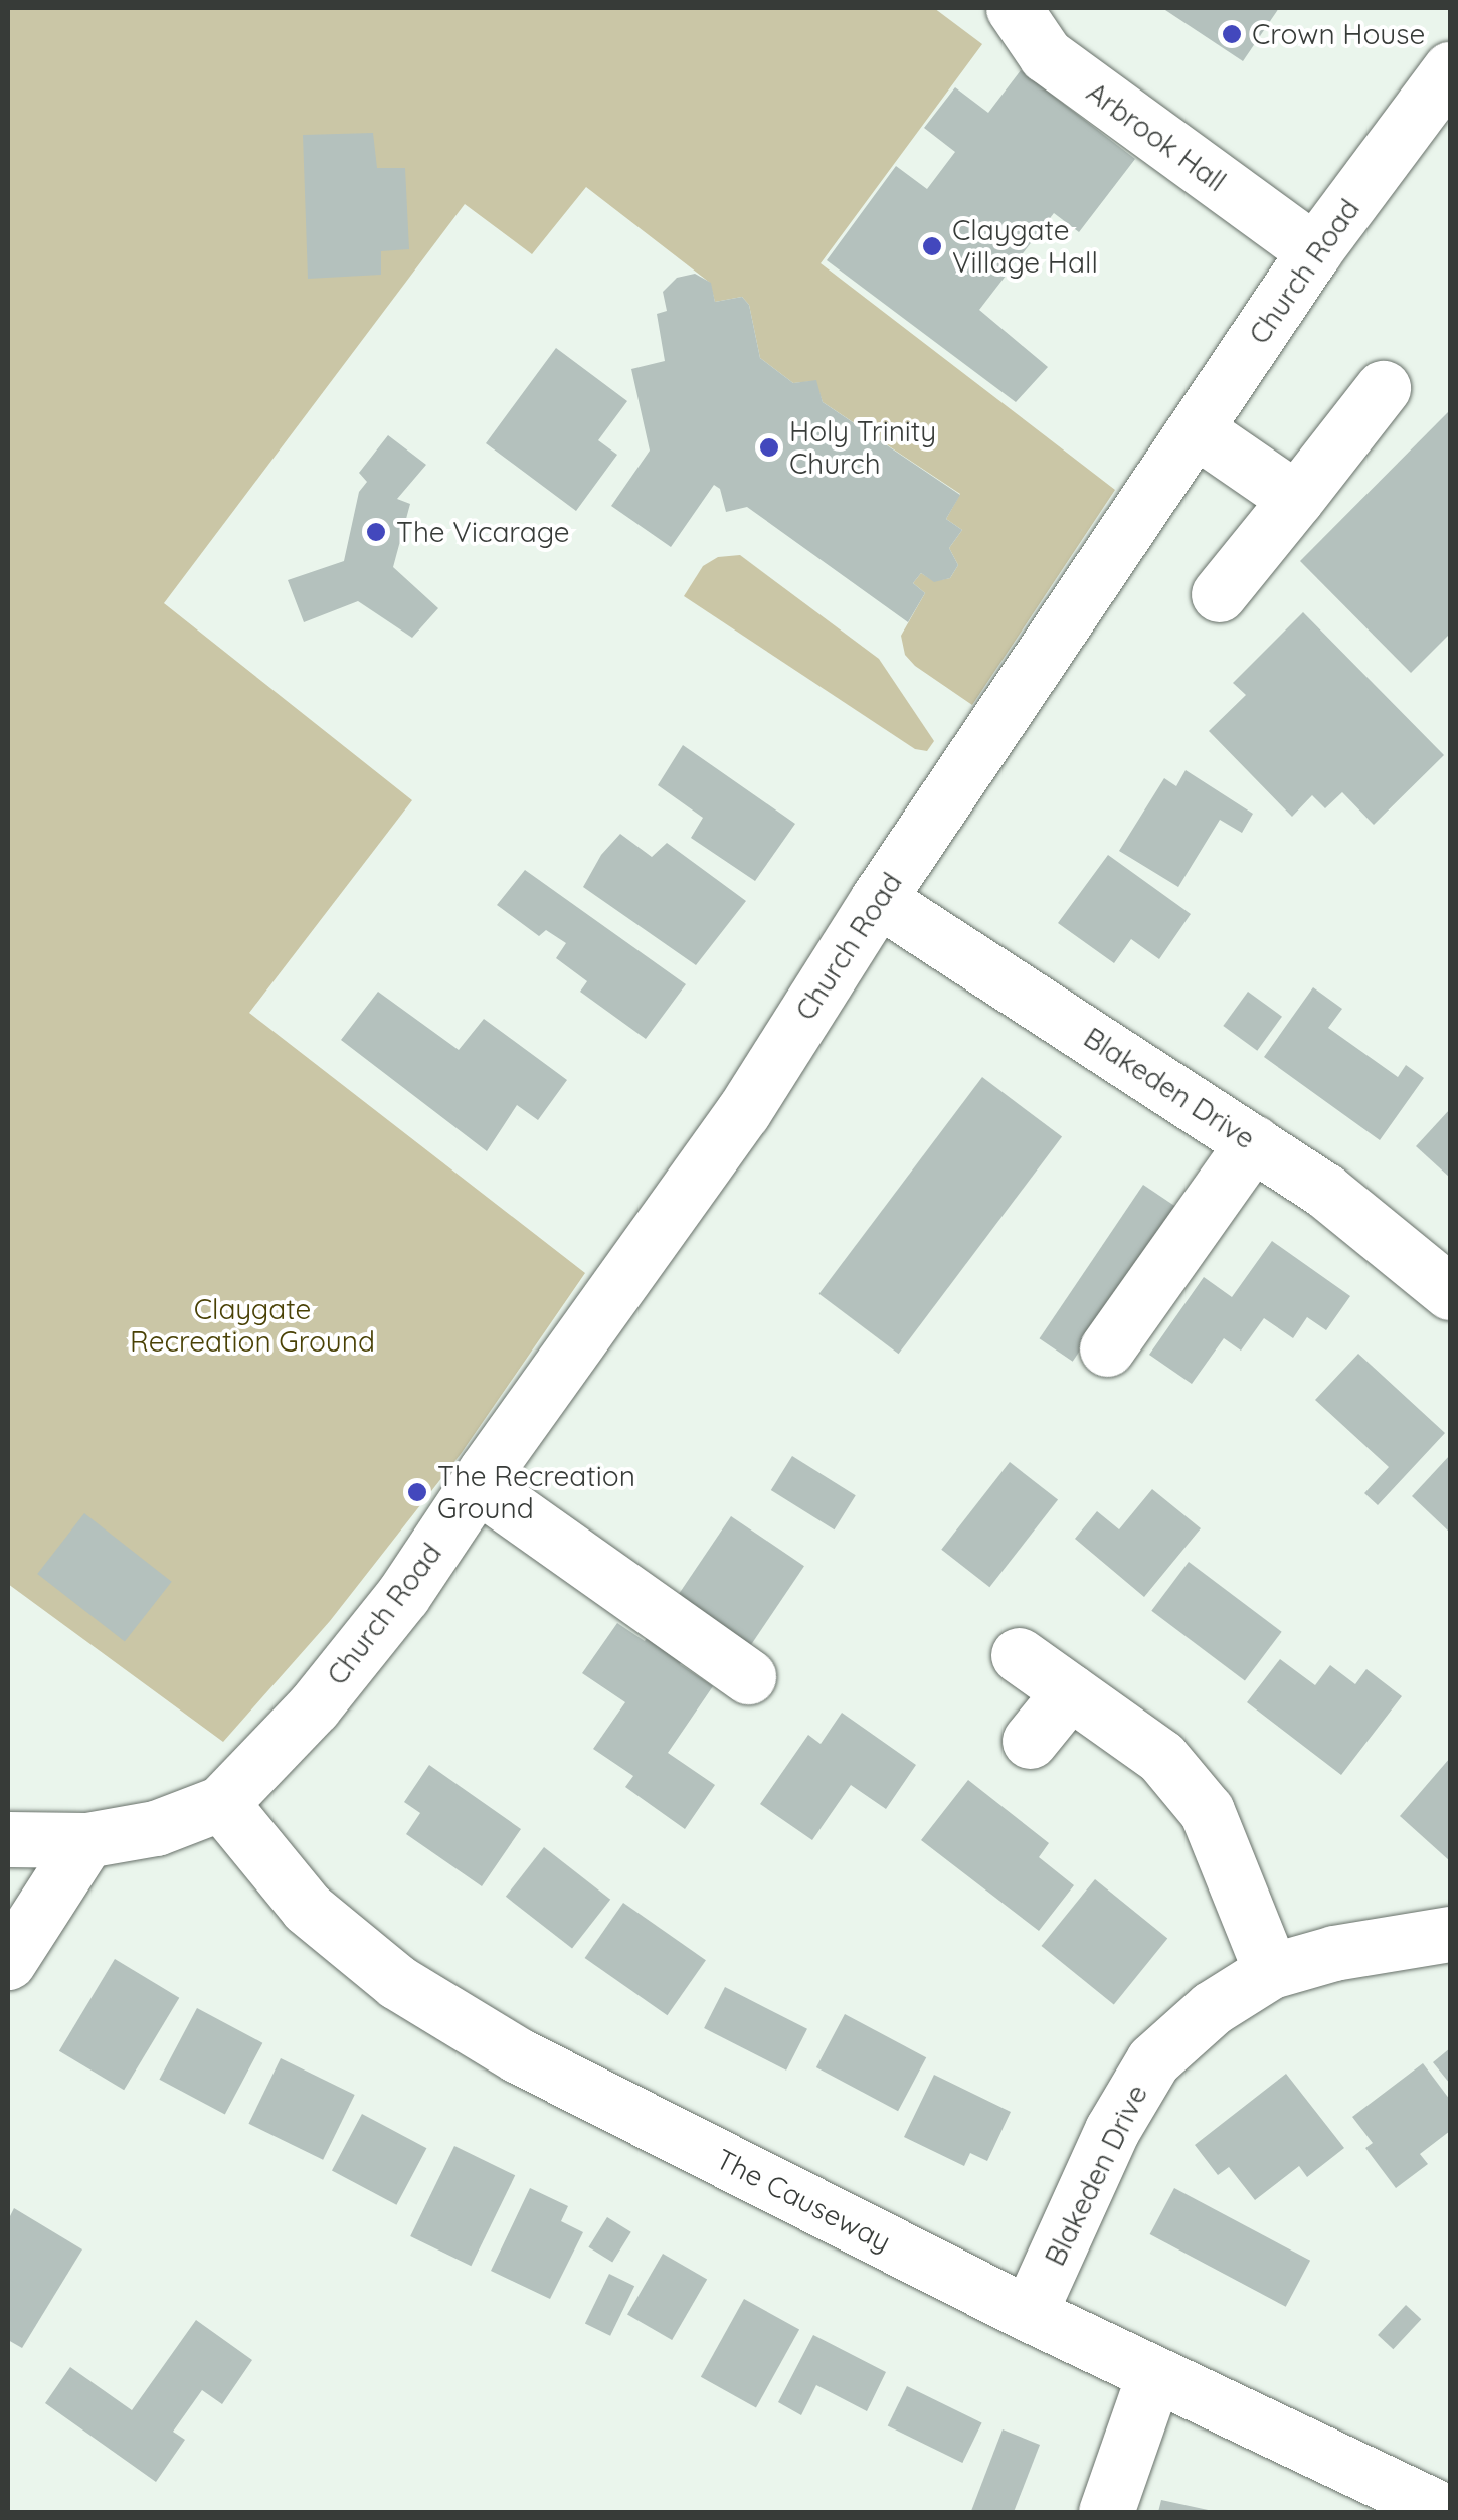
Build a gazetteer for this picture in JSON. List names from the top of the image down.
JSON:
{
  "streets": {
    "street": [
      "Arbrook Hall",
      "Church Road",
      "Blakeden Drive",
      "The Causeway"
    ]
  },
  "crossings": [
    ["Arbrook Hall", "Church Road"],
    ["Church Road", "Blakeden Drive"],
    ["Church Road", "The Causeway"],
    ["Blakeden Drive", "The Causeway"]
  ],
  "parks": ["Claygate Recreation Ground"],
  "places": [
    "Crown House",
    "Claygate Village Hall",
    "Holy Trinity Church",
    "The Vicarage",
    "The Recreation Ground"
  ]
}
